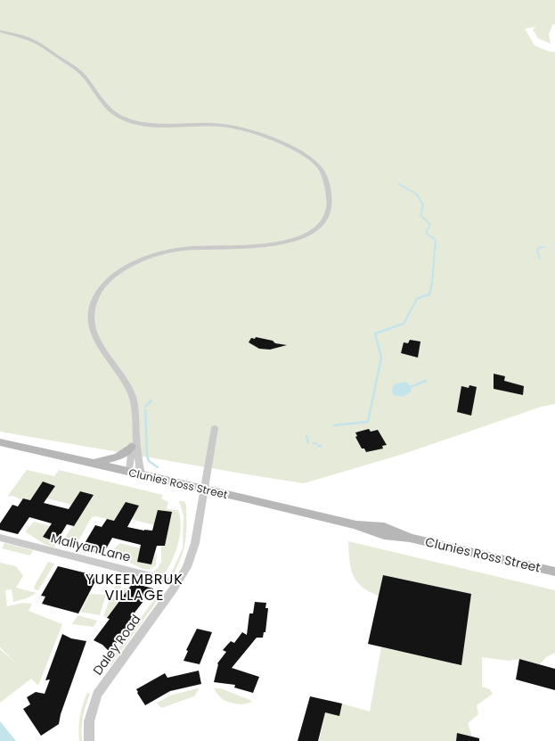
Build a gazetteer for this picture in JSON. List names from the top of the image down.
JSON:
{
  "streets": {
    "street": ["Clunies Ross Street", "Maliyan Lane", "Daley Road"]
  },
  "crossings": [
    ["Clunies Ross Street", "Daley Road"],
    ["Maliyan Lane", "Daley Road"]
  ],
  "districts": ["YUKEEMBRUK VILLAGE"]
}
